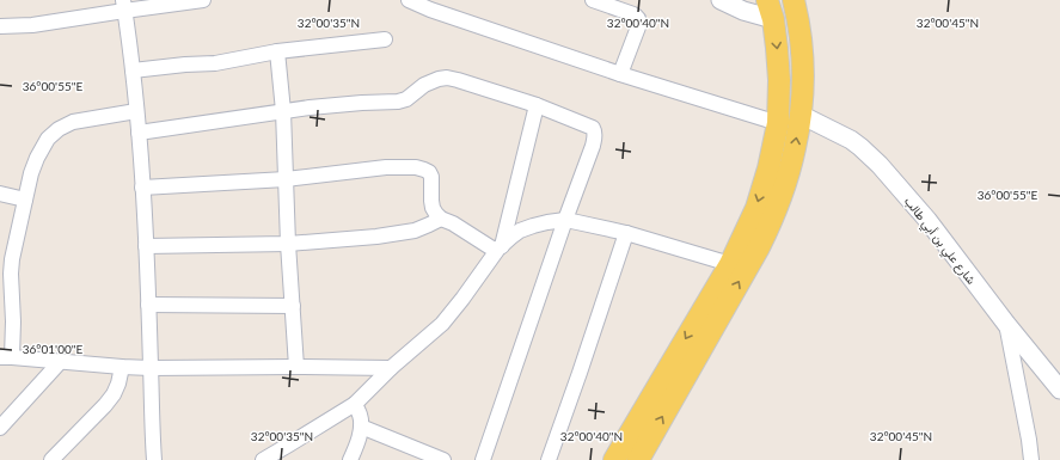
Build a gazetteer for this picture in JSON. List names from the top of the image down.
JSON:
{
  "streets": {
    "street": ["شارع علي بن أبي طالب"]
  },
  "coordinates": [
    "32°00'35\"N",
    "32°00'40\"N",
    "32°00'45\"N",
    "36°00'55\"E",
    "36°01'00\"E"
  ]
}
